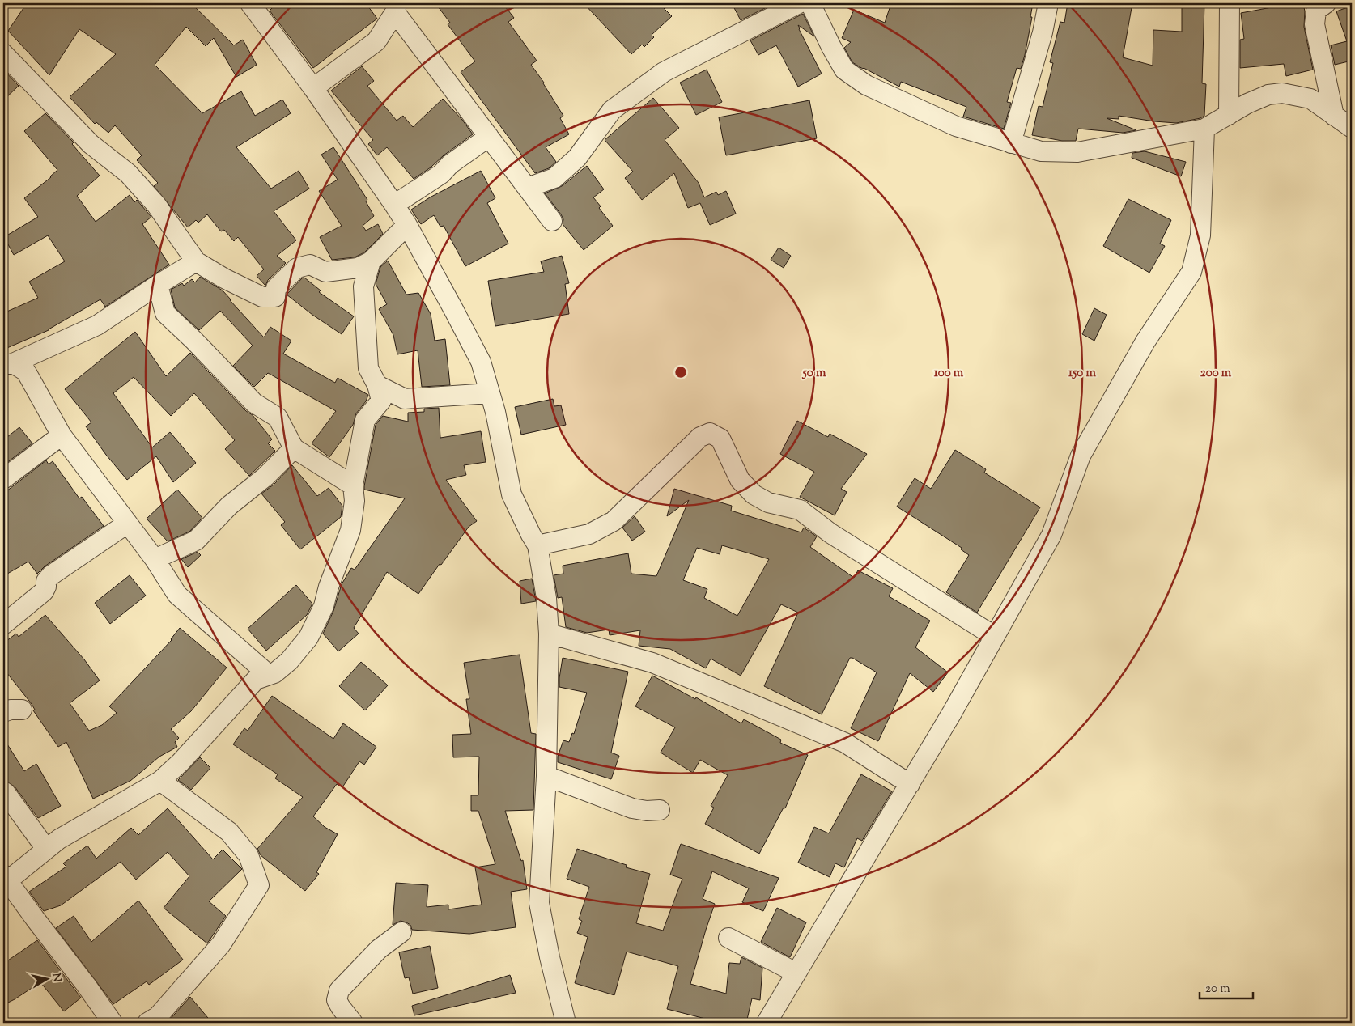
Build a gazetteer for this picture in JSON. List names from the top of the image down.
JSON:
{
  "scale_bar": "20 m",
  "north": "right",
  "rings": [
    "50 m",
    "100 m",
    "150 m",
    "200 m"
  ]
}
